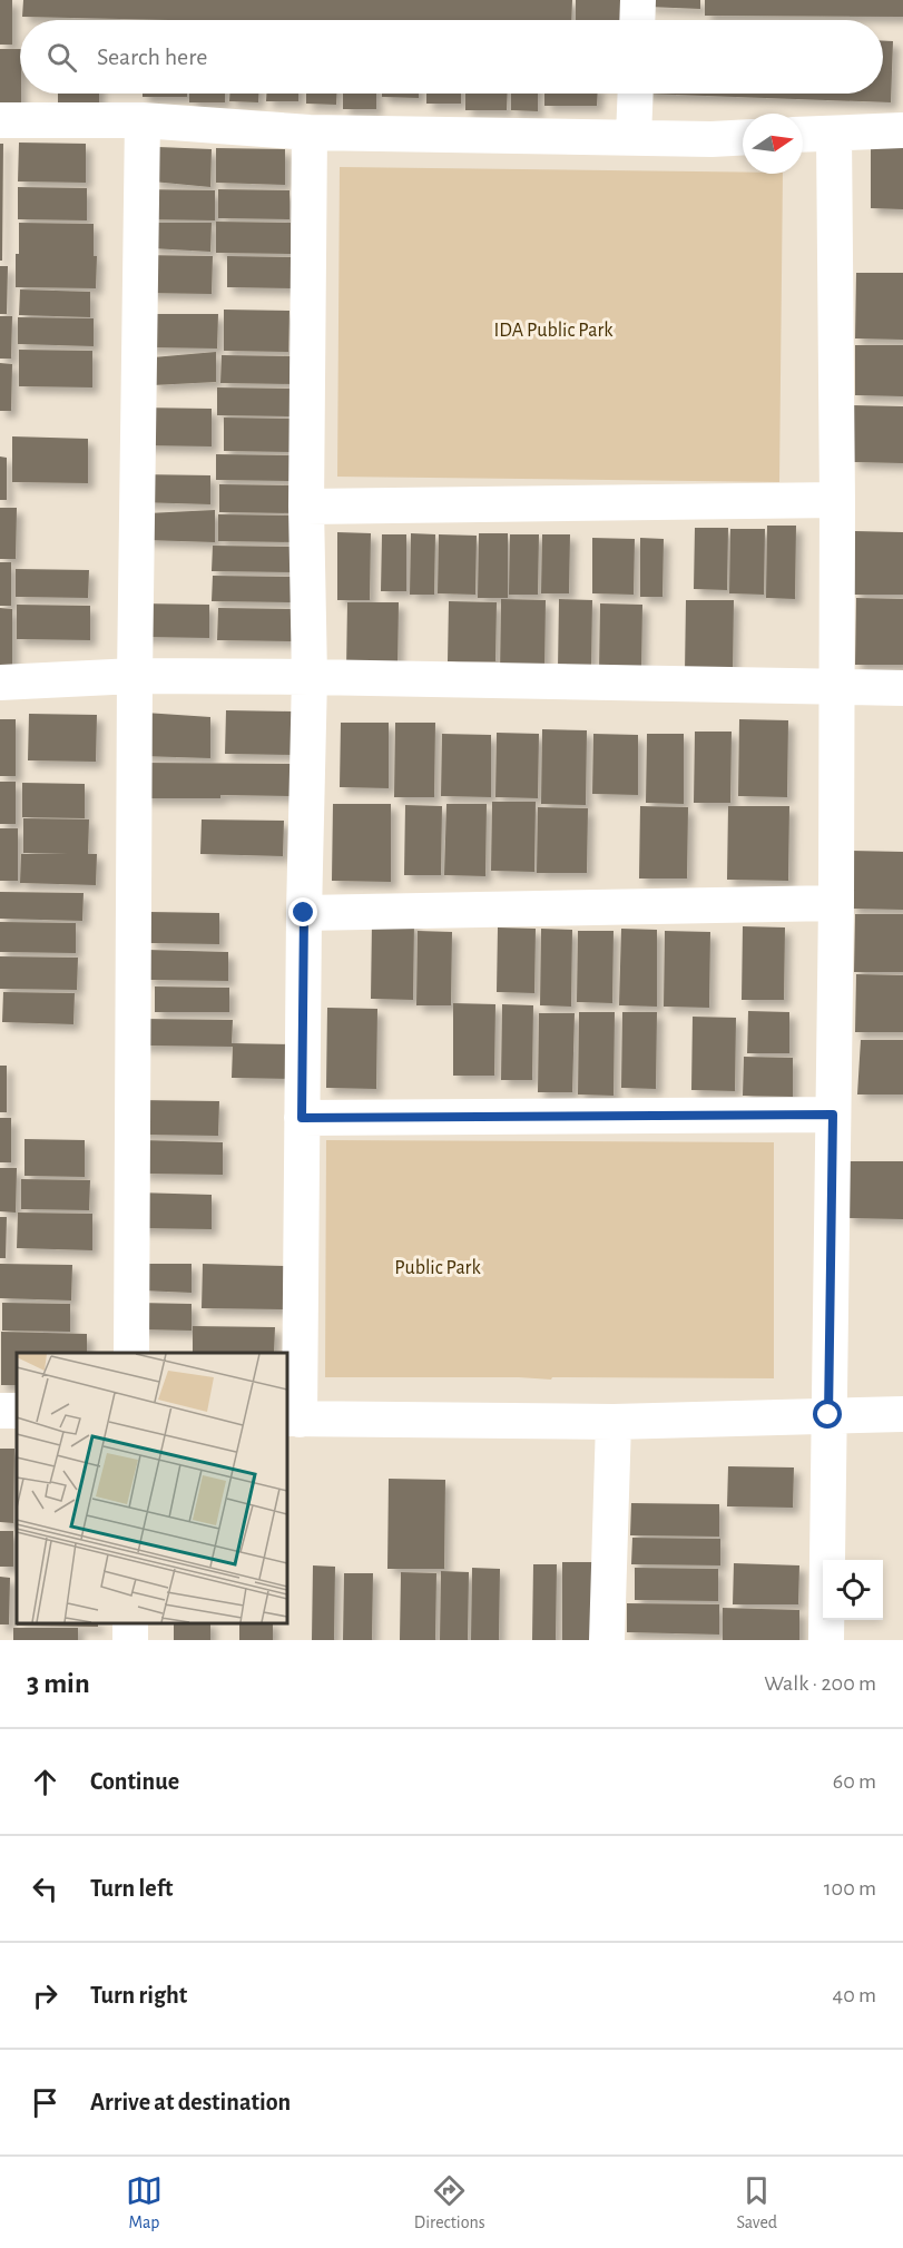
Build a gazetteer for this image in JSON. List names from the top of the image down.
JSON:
{
  "parks": ["IDA Public Park", "Public Park"],
  "north": "right",
  "page": {
    "search": "Search here",
    "heading": ["3 min", "Walk · 200 m"],
    "list": [
      ["Continue", "60 m"],
      ["Turn left", "100 m"],
      ["Turn right", "40 m"],
      "Arrive at destination"
    ],
    "nav": ["Map", "Directions", "Saved"]
  }
}
